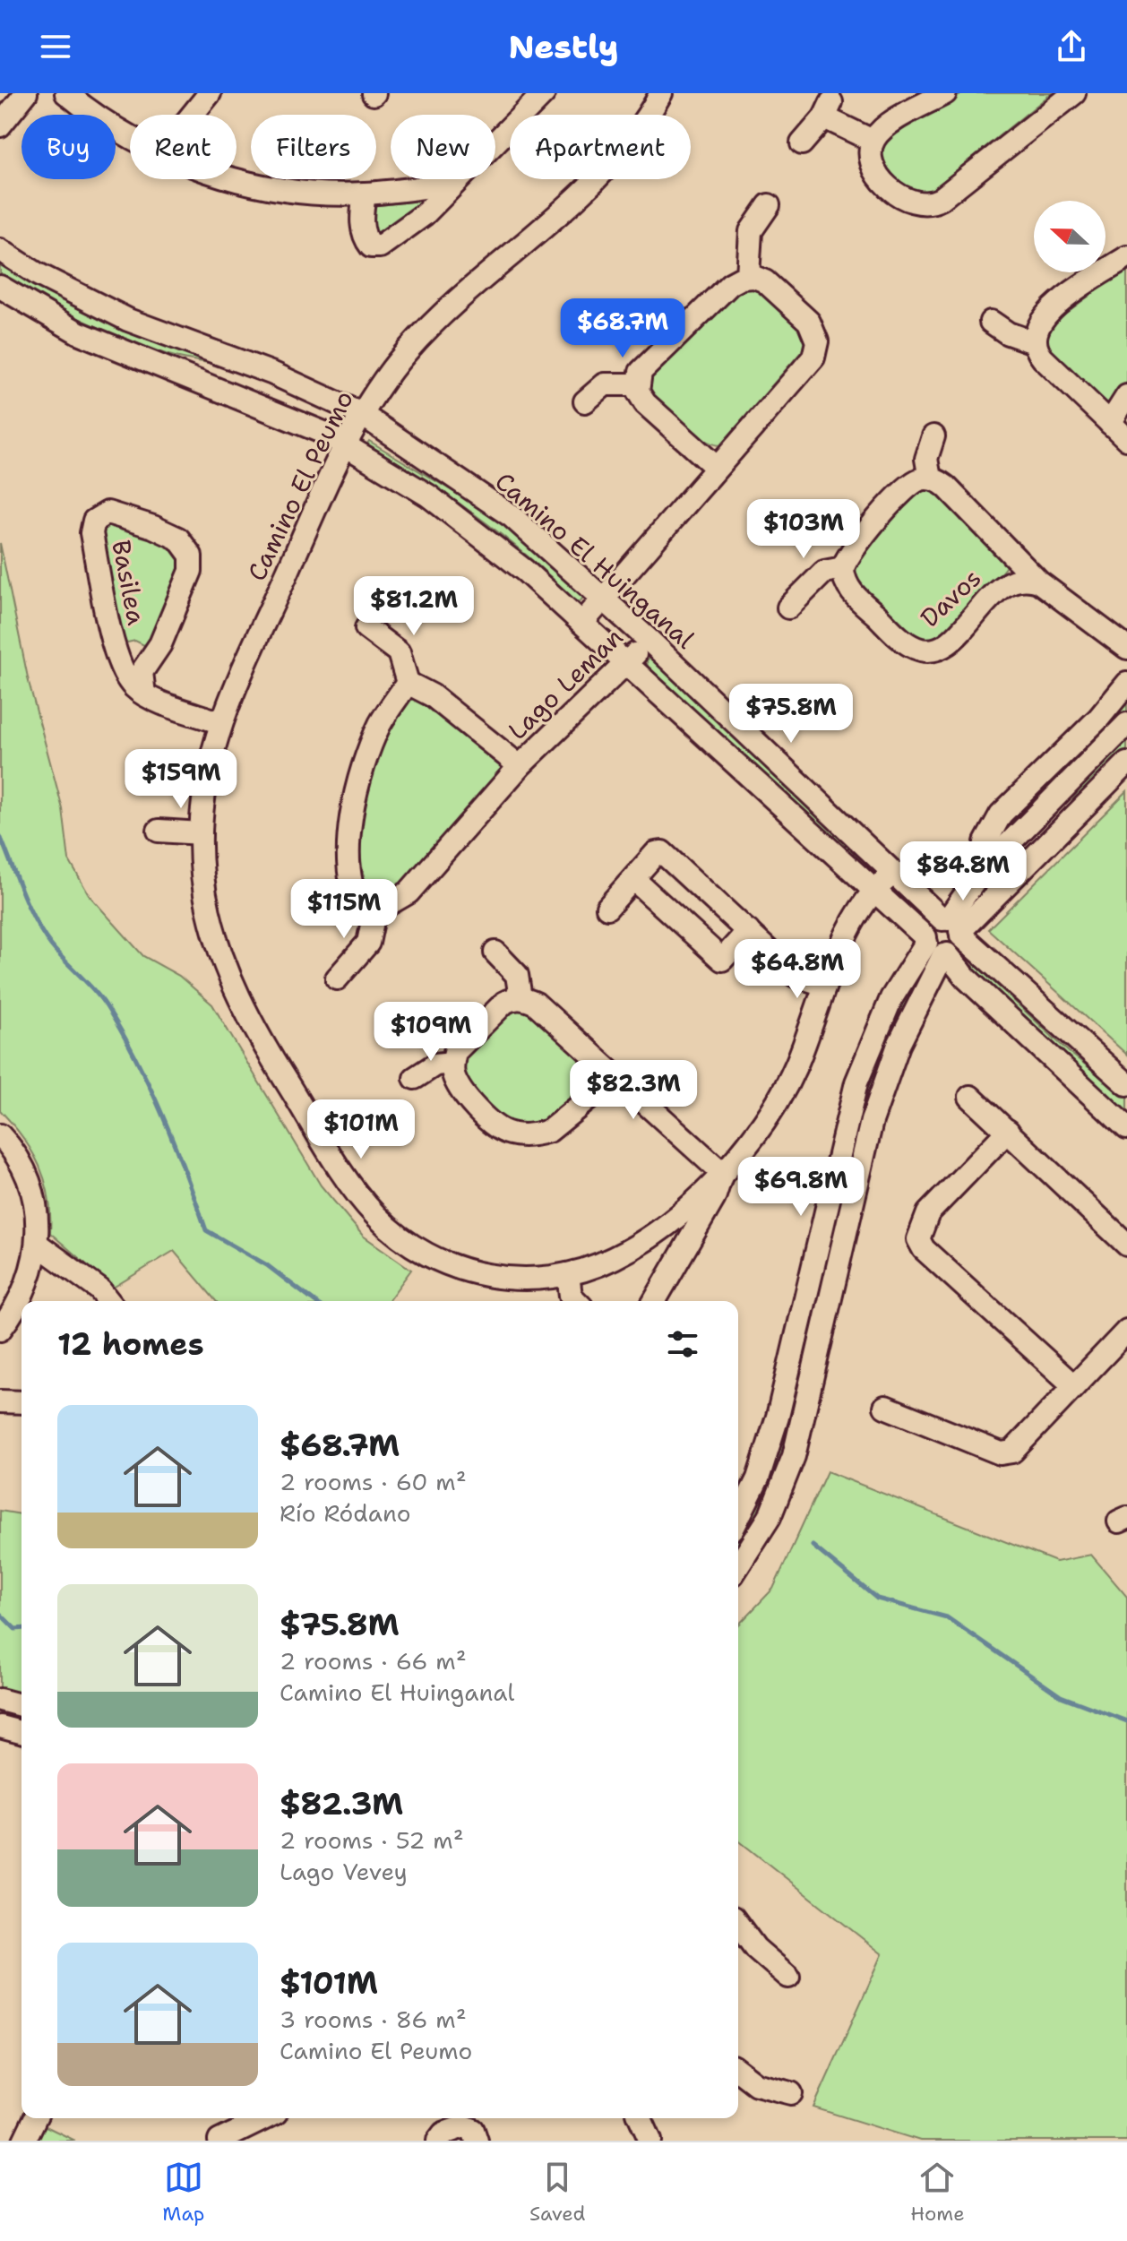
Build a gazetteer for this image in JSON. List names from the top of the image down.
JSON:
{
  "streets": {
    "street": [
      "Camino El Peumo",
      "Camino El Huinganal",
      "Basilea",
      "Davos",
      "Lago Leman"
    ]
  },
  "crossings": [
    ["Camino El Peumo", "Camino El Huinganal"],
    ["Camino El Huinganal", "Lago Leman"]
  ],
  "north": "left",
  "page": {
    "header": "Nestly",
    "chip": [
      "Buy",
      "Rent",
      "Filters",
      "New",
      "Apartment"
    ],
    "price": [
      "$68.7M",
      "$103M",
      "$81.2M",
      "$75.8M",
      "$159M",
      "$84.8M",
      "$115M",
      "$64.8M",
      "$109M",
      "$82.3M",
      "$101M",
      "$69.8M"
    ],
    "heading": "12 homes",
    "list": [
      {
        "name": "$68.7M",
        "note": "2 rooms · 60 m² · Río Ródano"
      },
      {
        "name": "$75.8M",
        "note": "2 rooms · 66 m² · Camino El Huinganal"
      },
      {
        "name": "$82.3M",
        "note": "2 rooms · 52 m² · Lago Vevey"
      },
      {
        "name": "$101M",
        "note": "3 rooms · 86 m² · Camino El Peumo"
      }
    ],
    "tabs": ["Map", "Saved", "Home"]
  }
}
